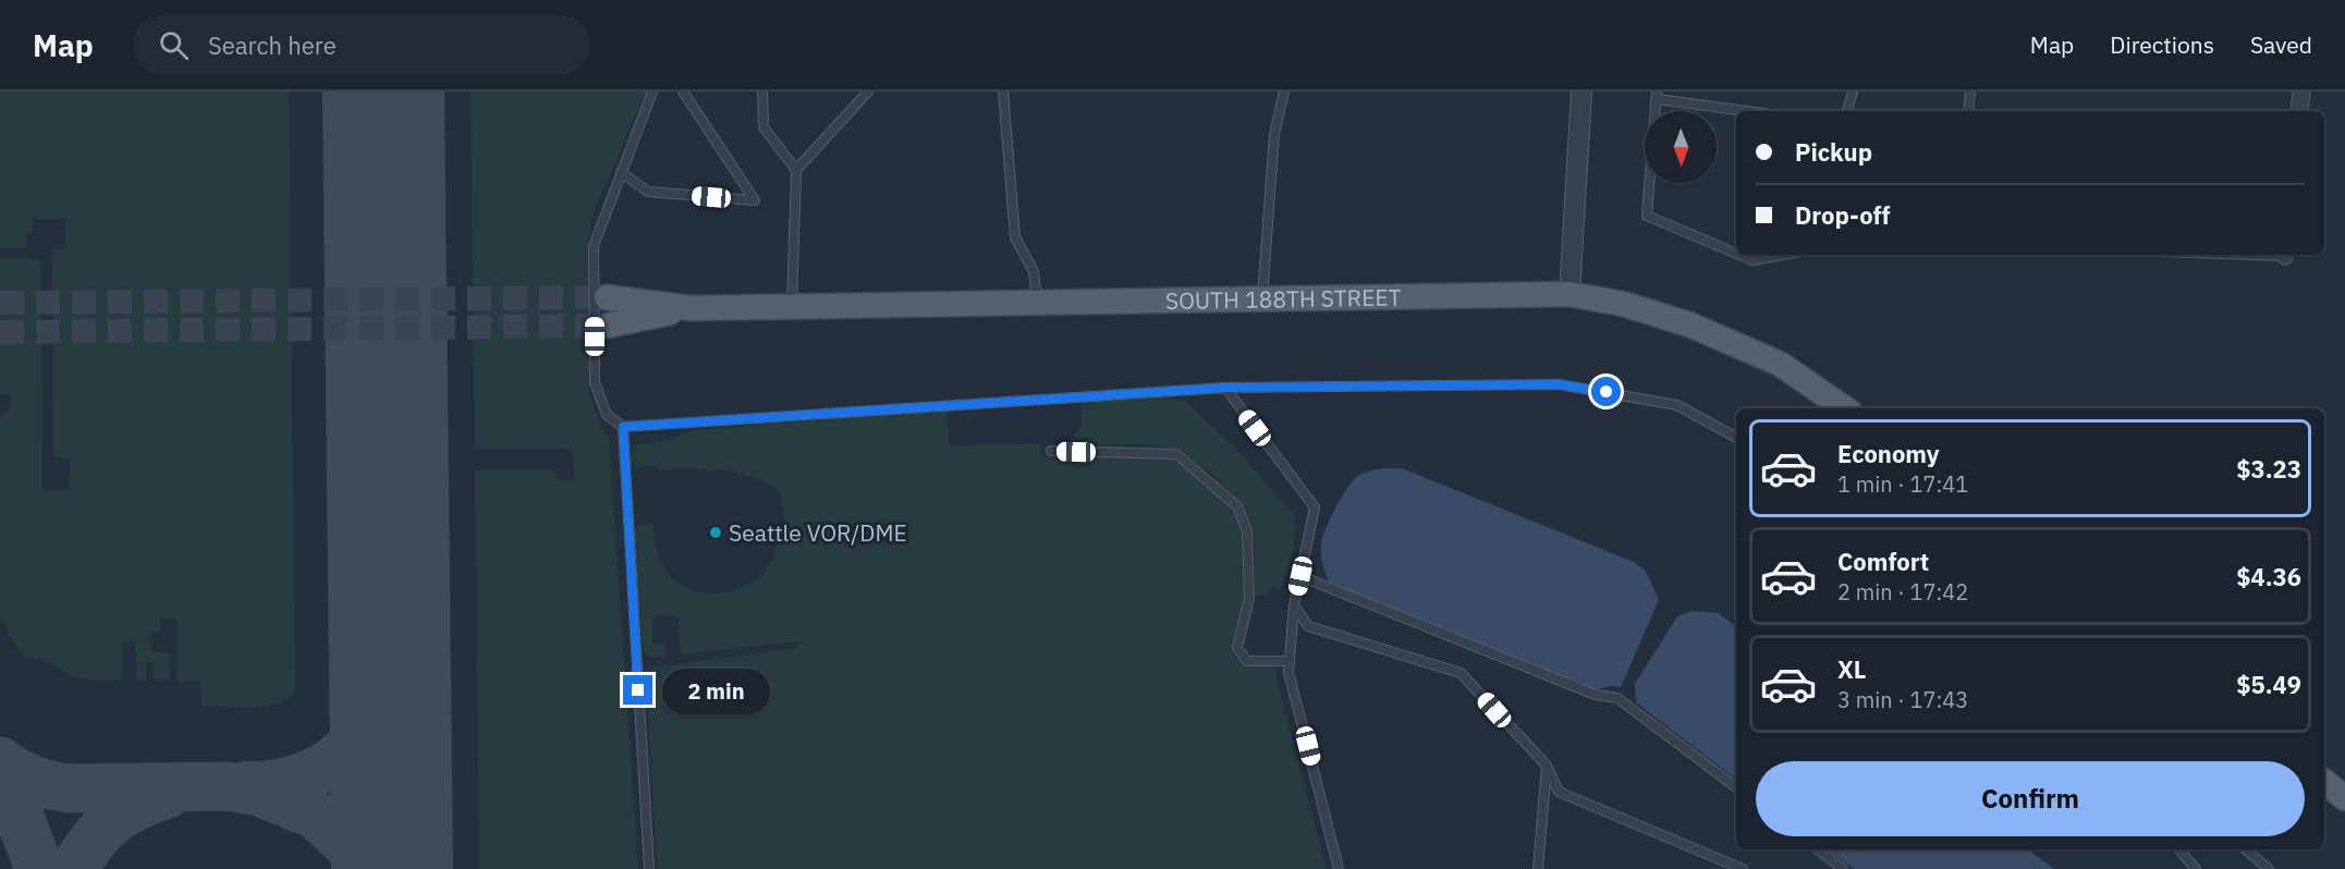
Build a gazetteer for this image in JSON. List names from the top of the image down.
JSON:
{
  "streets": {
    "main road": ["SOUTH 188TH STREET"]
  },
  "places": ["Seattle VOR/DME"],
  "north": "bottom",
  "page": {
    "header": "Map",
    "search": "Search here",
    "nav": ["Map", "Directions", "Saved"],
    "banner": ["Pickup", "Drop-off"],
    "list": [
      {
        "name": "Economy",
        "note": "1 min · 17:41",
        "value": "$3.23"
      },
      {
        "name": "Comfort",
        "note": "2 min · 17:42",
        "value": "$4.36"
      },
      {
        "name": "XL",
        "note": "3 min · 17:43",
        "value": "$5.49"
      }
    ],
    "bubble": "2 min",
    "buttons": "Confirm"
  }
}
